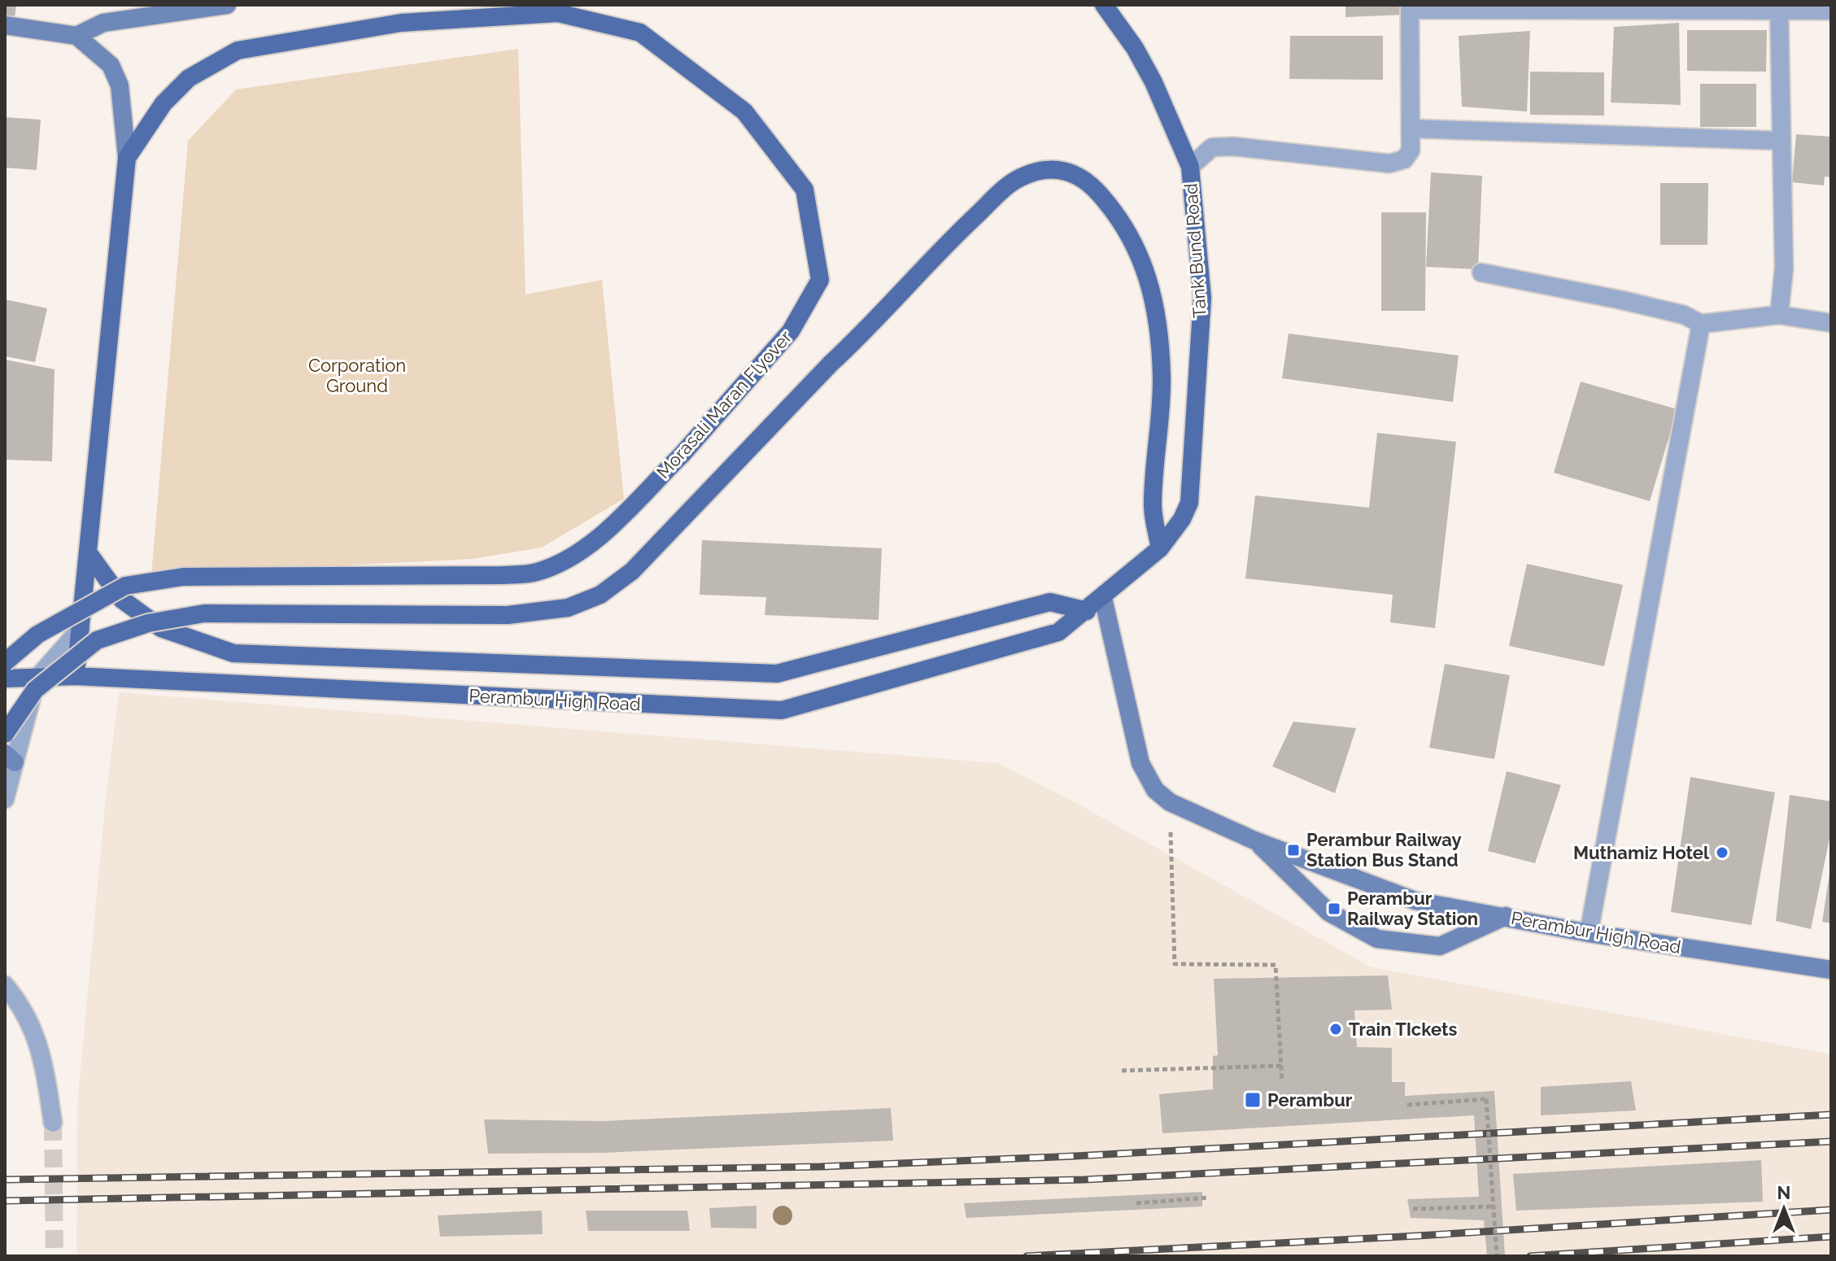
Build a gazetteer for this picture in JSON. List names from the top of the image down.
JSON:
{
  "streets": {
    "main road": ["Tank Bund Road", "Morasali Maran Flyover", "Perambur High Road"]
  },
  "crossings": [
    ["Tank Bund Road", "Perambur High Road"]
  ],
  "parks": ["Corporation Ground"],
  "places": {
    "transit": ["Perambur Railway Station Bus Stand", "Perambur Railway Station", "Perambur"],
    "other": ["Muthamiz Hotel", "Train TIckets"]
  },
  "north": "top"
}
